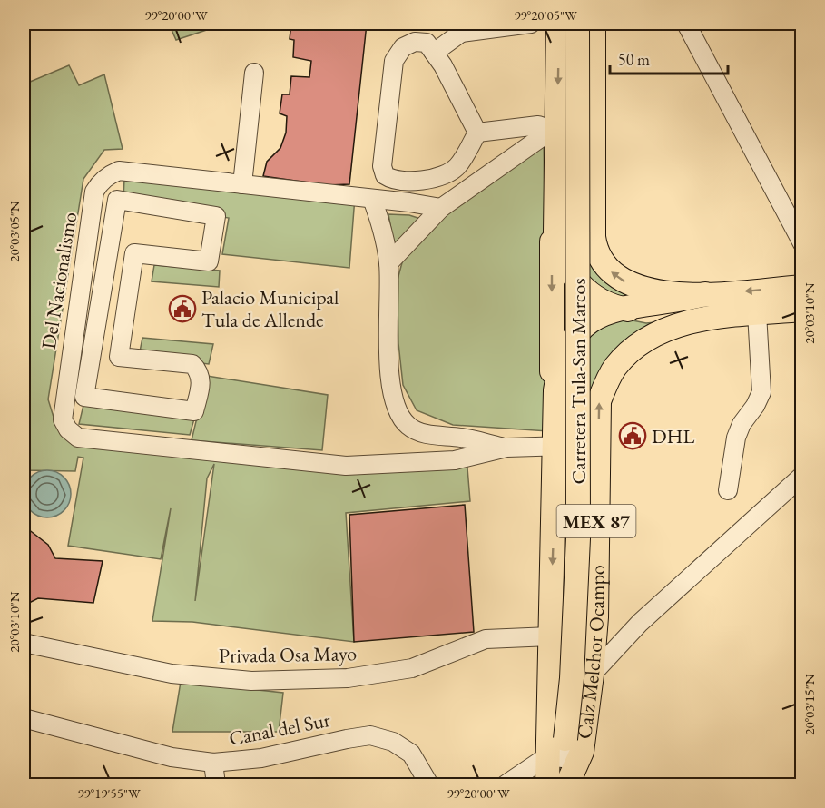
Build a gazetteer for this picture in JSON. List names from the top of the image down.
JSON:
{
  "streets": {
    "main road": ["Carretera Tula-San Marcos", "MEX 87", "Calz Melchor Ocampo"],
    "street": ["Del Nacionalismo", "Privada Osa Mayo", "Canal del Sur"]
  },
  "crossings": [
    ["Carretera Tula-San Marcos", "MEX 87"],
    ["Carretera Tula-San Marcos", "Calz Melchor Ocampo"],
    ["MEX 87", "Calz Melchor Ocampo"],
    ["MEX 87", "Privada Osa Mayo"]
  ],
  "places": {
    "public building": ["Palacio Municipal Tula de Allende", "DHL"]
  },
  "scale_bar": "50 m",
  "coordinates": [
    "99°20'00\"W",
    "99°20'05\"W",
    "20°03'05\"N",
    "20°03'10\"N",
    "20°03'15\"N",
    "99°19'55\"W"
  ]
}
